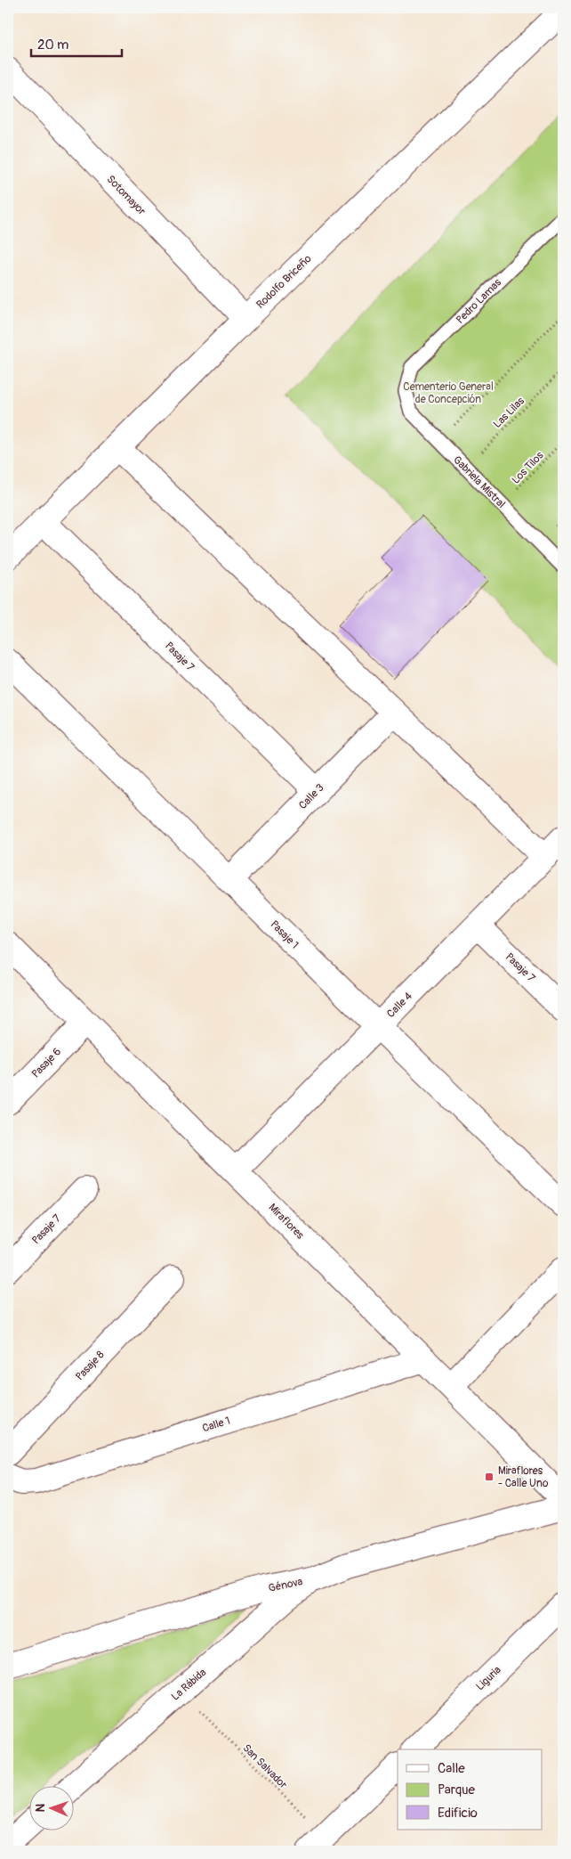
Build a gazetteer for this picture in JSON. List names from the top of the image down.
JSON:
{
  "streets": {
    "street": [
      "Sotomayor",
      "Rodolfo Briceño",
      "Pasaje 7",
      "Calle 3",
      "Pasaje 1",
      "Calle 4",
      "Pasaje 6",
      "Miraflores",
      "Pasaje 8",
      "Calle 1",
      "Génova",
      "Liguria",
      "La Rábida"
    ],
    "lane": ["Pedro Lamas", "Gabriela Mistral"],
    "path": ["Las Lilas", "Los Tilos", "San Salvador"]
  },
  "crossings": [
    ["Sotomayor", "Rodolfo Briceño"],
    ["Rodolfo Briceño", "Pasaje 7"],
    ["Pedro Lamas", "Gabriela Mistral"],
    ["Las Lilas", "Gabriela Mistral"],
    ["Los Tilos", "Gabriela Mistral"],
    ["Pasaje 7", "Calle 3"],
    ["Pasaje 7", "Calle 4"],
    ["Calle 3", "Pasaje 1"],
    ["Pasaje 1", "Calle 4"],
    ["Calle 4", "Miraflores"],
    ["Pasaje 6", "Miraflores"],
    ["Miraflores", "Calle 1"],
    ["Génova", "La Rábida"],
    ["La Rábida", "San Salvador"]
  ],
  "parks": ["Cementerio General de Concepción"],
  "places": {
    "transit": ["Miraflores - Calle Uno"]
  },
  "legend": ["Calle", "Parque", "Edificio"],
  "scale_bar": "20 m",
  "north": "left"
}
